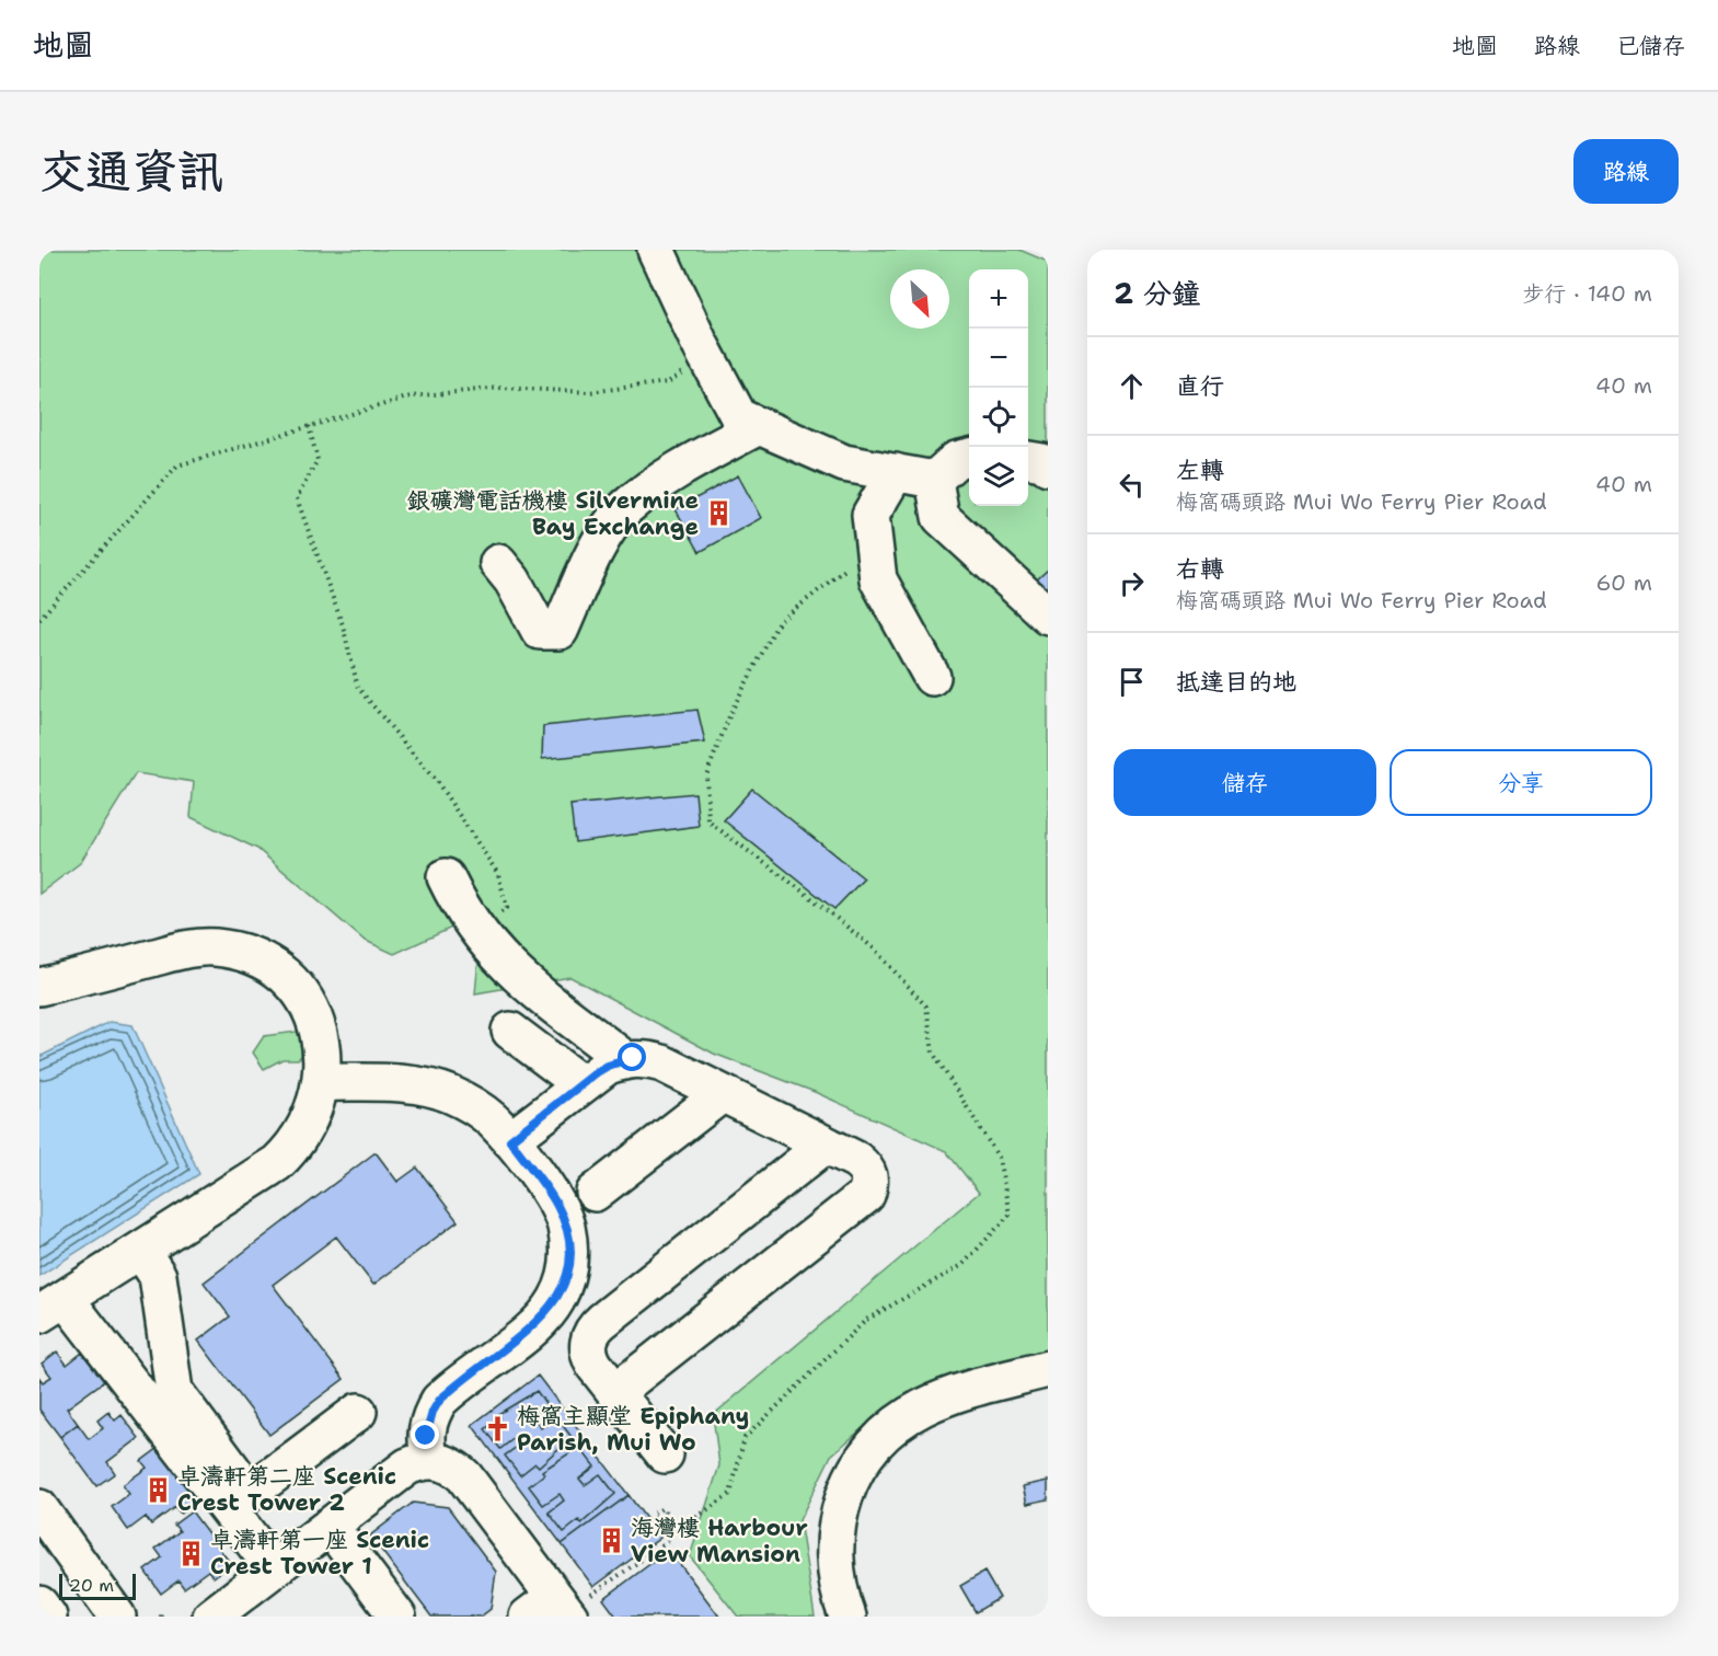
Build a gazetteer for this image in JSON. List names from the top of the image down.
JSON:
{
  "places": {
    "building": [
      "銀礦灣電話機樓 Silvermine Bay Exchange",
      "卓濤軒第二座 Scenic Crest Tower 2",
      "海灣樓 Harbour View Mansion",
      "卓濤軒第一座 Scenic Crest Tower 1"
    ],
    "church": ["梅窩主顯堂 Epiphany Parish, Mui Wo"]
  },
  "scale_bar": "20 m",
  "north": "bottom right",
  "page": {
    "header": "地圖",
    "nav": ["地圖", "路線", "已儲存"],
    "buttons": [
      "路線",
      ["儲存", "分享"]
    ],
    "title": "交通資訊",
    "heading": ["2 分鐘", "步行 · 140 m"],
    "map_buttons": ["+", "−"],
    "list": [
      ["直行", "40 m"],
      ["左轉", "梅窩碼頭路 Mui Wo Ferry Pier Road", "40 m"],
      ["右轉", "梅窩碼頭路 Mui Wo Ferry Pier Road", "60 m"],
      "抵達目的地"
    ],
    "scale": "20 m"
  }
}
